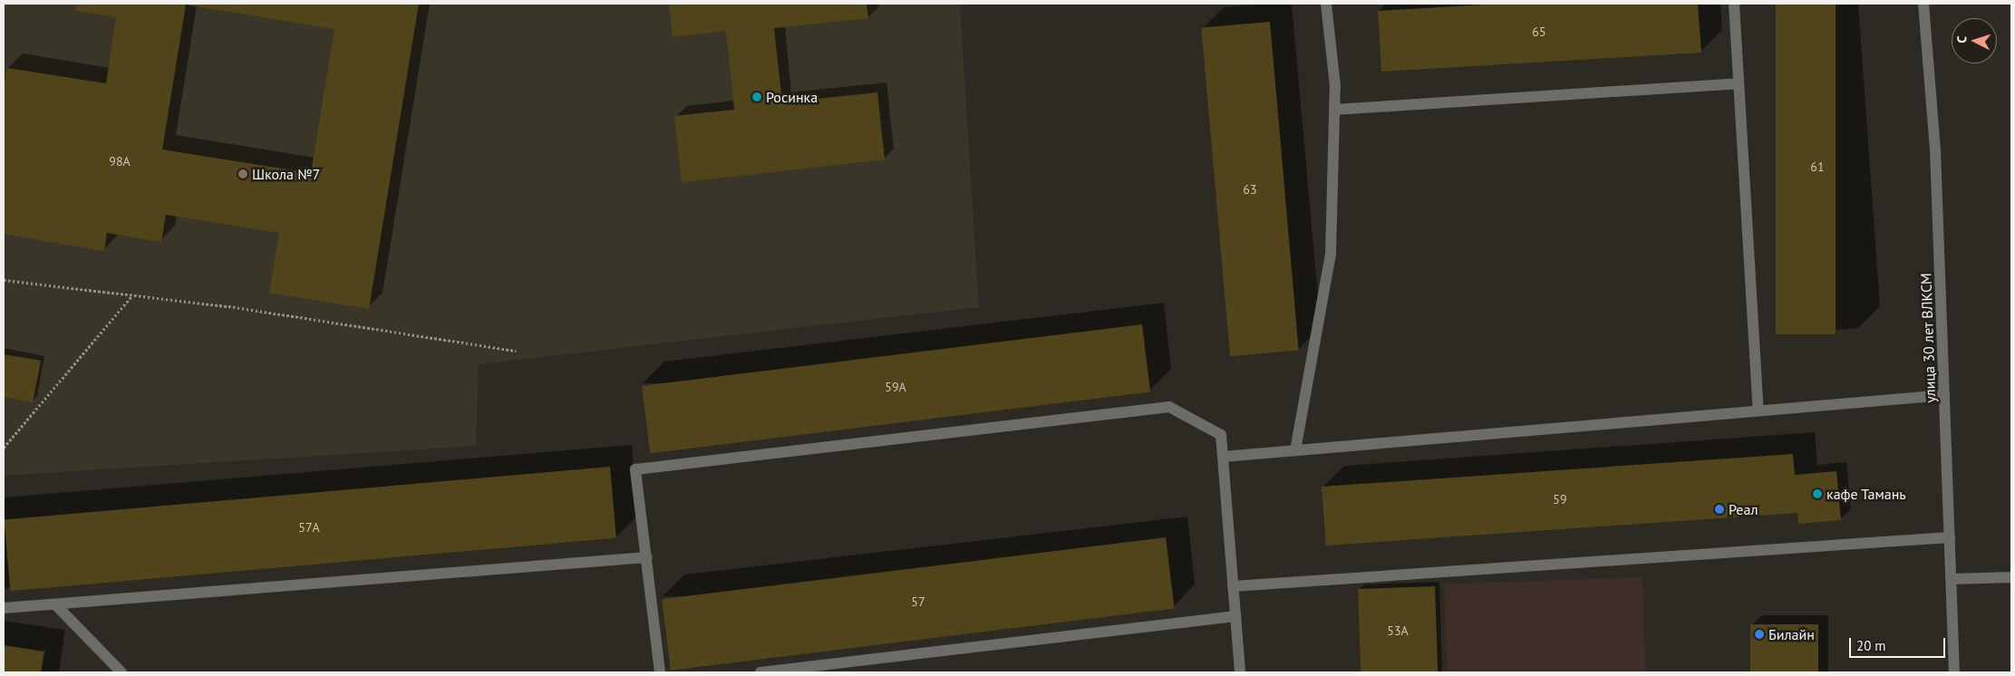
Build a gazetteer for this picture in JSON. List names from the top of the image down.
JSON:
{
  "streets": {
    "street": ["улица 30 лет ВЛКСМ"]
  },
  "places": [
    "Росинка",
    "Школа №7",
    "кафе Тамань",
    "Реал",
    "Билайн"
  ],
  "house_numbers": [
    "65",
    "98А",
    "61",
    "63",
    "59А",
    "59",
    "57А",
    "57",
    "53А"
  ],
  "scale_bar": "20 m",
  "north": "left"
}
